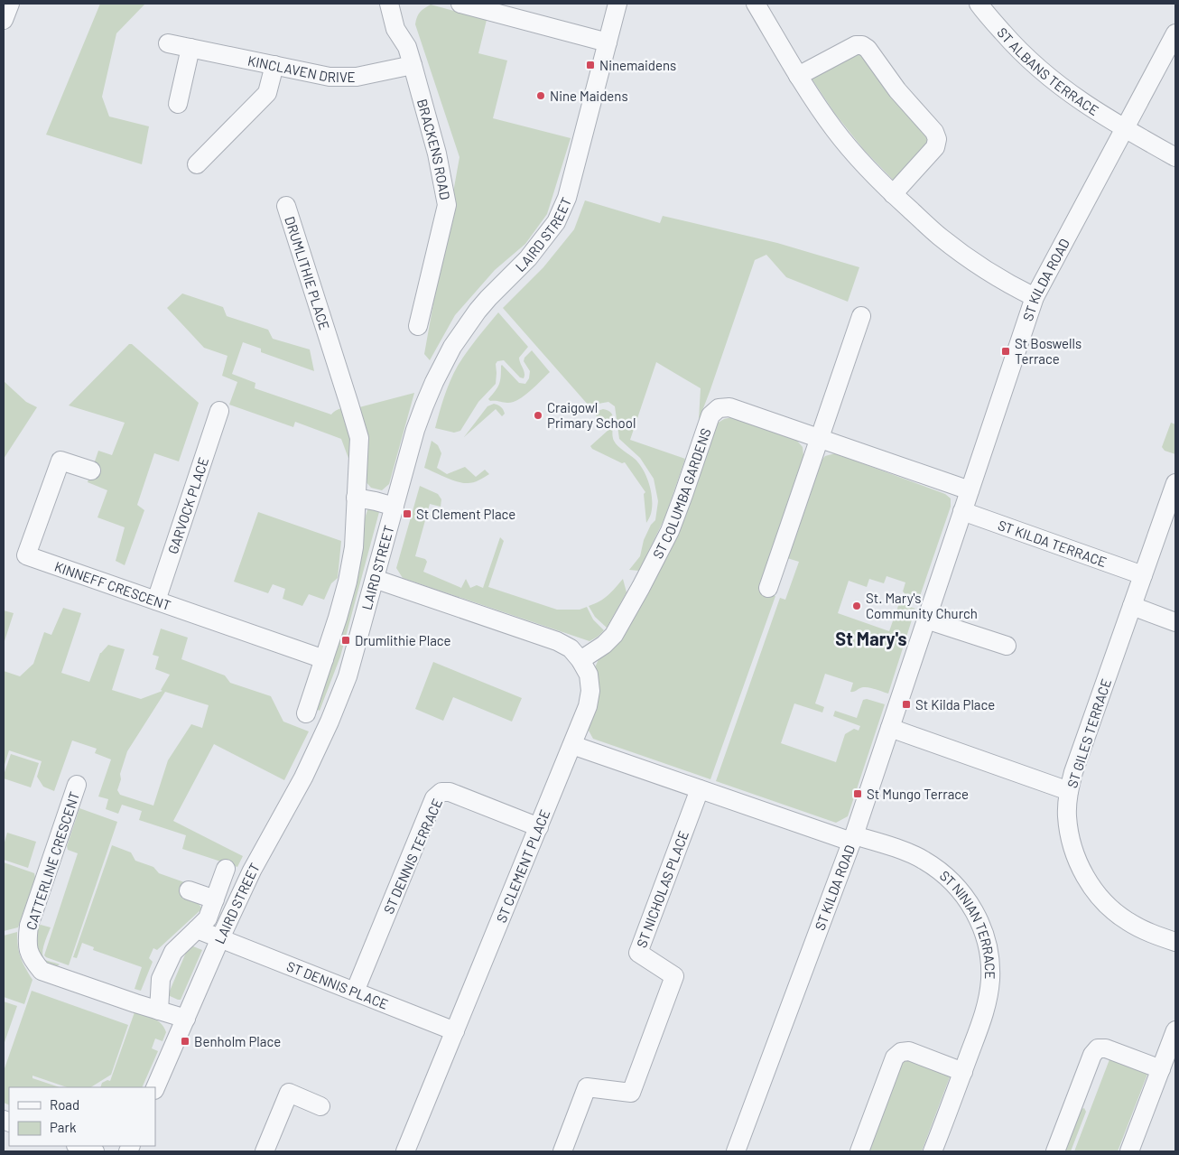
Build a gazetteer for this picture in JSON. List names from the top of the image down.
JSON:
{
  "streets": {
    "street": [
      "KINCLAVEN DRIVE",
      "ST ALBANS TERRACE",
      "BRACKENS ROAD",
      "LAIRD STREET",
      "DRUMLITHIE PLACE",
      "ST KILDA ROAD",
      "ST COLUMBA GARDENS",
      "GARVOCK PLACE",
      "ST KILDA TERRACE",
      "KINNEFF CRESCENT",
      "ST GILES TERRACE",
      "ST DENNIS TERRACE",
      "CATTERLINE CRESCENT",
      "ST CLEMENT PLACE",
      "ST NICHOLAS PLACE",
      "ST NINIAN TERRACE",
      "ST DENNIS PLACE"
    ]
  },
  "crossings": [
    ["KINCLAVEN DRIVE", "BRACKENS ROAD"],
    ["ST ALBANS TERRACE", "ST KILDA ROAD"],
    ["LAIRD STREET", "CATTERLINE CRESCENT"],
    ["LAIRD STREET", "ST CLEMENT PLACE"],
    ["LAIRD STREET", "ST DENNIS PLACE"],
    ["DRUMLITHIE PLACE", "KINNEFF CRESCENT"],
    ["ST KILDA ROAD", "ST COLUMBA GARDENS"],
    ["ST KILDA ROAD", "ST KILDA TERRACE"],
    ["ST KILDA ROAD", "ST NINIAN TERRACE"],
    ["ST COLUMBA GARDENS", "ST CLEMENT PLACE"],
    ["GARVOCK PLACE", "KINNEFF CRESCENT"],
    ["ST KILDA TERRACE", "ST GILES TERRACE"],
    ["ST DENNIS TERRACE", "ST CLEMENT PLACE"],
    ["ST DENNIS TERRACE", "ST DENNIS PLACE"],
    ["ST CLEMENT PLACE", "ST DENNIS PLACE"]
  ],
  "districts": ["St Mary's"],
  "places": {
    "transit": [
      "Ninemaidens",
      "St Boswells Terrace",
      "St Clement Place",
      "Drumlithie Place",
      "St Kilda Place",
      "St Mungo Terrace",
      "Benholm Place"
    ],
    "other": ["Nine Maidens", "Craigowl Primary School", "St. Mary's Community Church"]
  },
  "legend": ["Road", "Park"]
}
